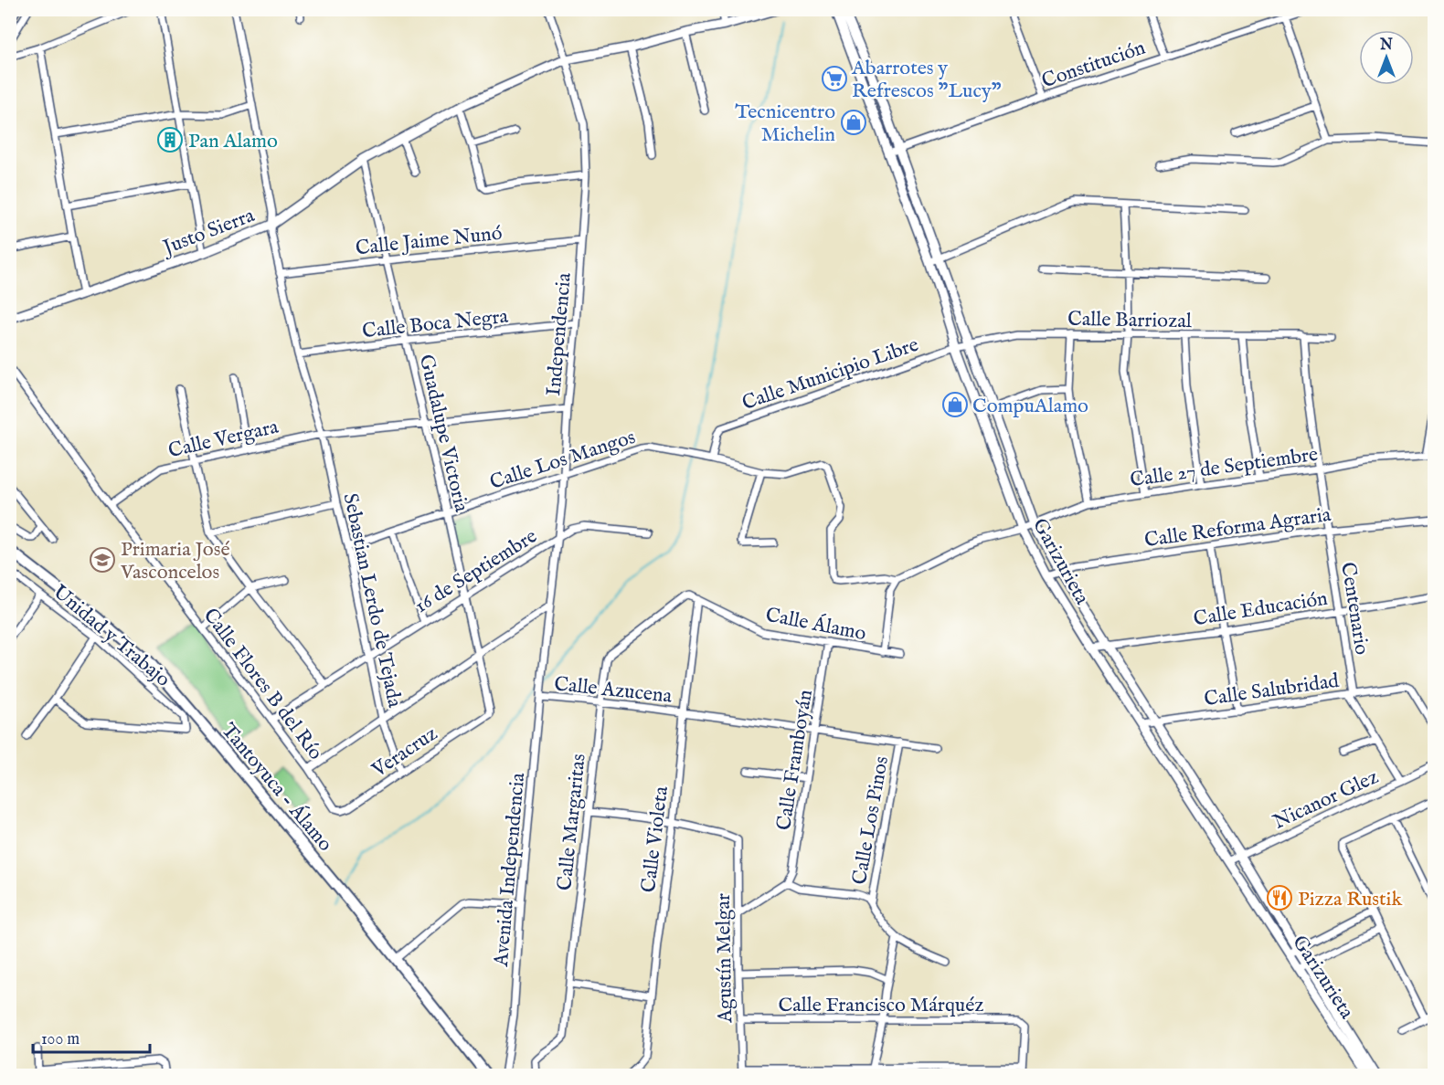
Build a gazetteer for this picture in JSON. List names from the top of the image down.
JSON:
{
  "streets": {
    "main road": ["Justo Sierra", "Garizurieta", "Tantoyuca - Álamo"],
    "street": [
      "Constitución",
      "Calle Jaime Nunó",
      "Calle Barriozal",
      "Calle Boca Negra",
      "Independencia",
      "Calle Municipio Libre",
      "Guadalupe Victoria",
      "Calle Vergara",
      "Calle Los Mangos",
      "Calle 27 de Septiembre",
      "Calle Reforma Agraria",
      "16 de Septiembre",
      "Sebastian Lerdo de Tejada",
      "Calle Educación",
      "Centenario",
      "Calle Álamo",
      "Unidad y Trabajo",
      "Calle Flores B del Río",
      "Calle Azucena",
      "Calle Salubridad",
      "Veracruz",
      "Calle Framboyán",
      "Nicanor Glez",
      "Calle Los Pinos",
      "Calle Margaritas",
      "Calle Violeta",
      "Avenida Independencia",
      "Agustín Melgar",
      "Calle Francisco Márquéz"
    ]
  },
  "crossings": [
    ["Constitución", "Garizurieta"],
    ["Justo Sierra", "Independencia"],
    ["Justo Sierra", "Guadalupe Victoria"],
    ["Justo Sierra", "Sebastian Lerdo de Tejada"],
    ["Calle Jaime Nunó", "Independencia"],
    ["Calle Jaime Nunó", "Guadalupe Victoria"],
    ["Calle Jaime Nunó", "Sebastian Lerdo de Tejada"],
    ["Calle Barriozal", "Calle Municipio Libre"],
    ["Calle Barriozal", "Garizurieta"],
    ["Calle Barriozal", "Centenario"],
    ["Calle Boca Negra", "Independencia"],
    ["Calle Boca Negra", "Guadalupe Victoria"],
    ["Calle Boca Negra", "Sebastian Lerdo de Tejada"],
    ["Independencia", "Calle Vergara"],
    ["Independencia", "Calle Los Mangos"],
    ["Independencia", "16 de Septiembre"],
    ["Independencia", "Avenida Independencia"],
    ["Calle Municipio Libre", "Calle Los Mangos"],
    ["Calle Municipio Libre", "Garizurieta"],
    ["Guadalupe Victoria", "Calle Vergara"],
    ["Guadalupe Victoria", "Calle Los Mangos"],
    ["Guadalupe Victoria", "16 de Septiembre"],
    ["Guadalupe Victoria", "Veracruz"],
    ["Calle Vergara", "Sebastian Lerdo de Tejada"],
    ["Calle Vergara", "Calle Flores B del Río"],
    ["Calle Los Mangos", "Calle 27 de Septiembre"],
    ["Calle Los Mangos", "Sebastian Lerdo de Tejada"],
    ["Calle 27 de Septiembre", "Garizurieta"],
    ["Calle 27 de Septiembre", "Centenario"],
    ["Calle Reforma Agraria", "Garizurieta"],
    ["Calle Reforma Agraria", "Centenario"],
    ["Garizurieta", "Calle Educación"],
    ["Garizurieta", "Calle Salubridad"],
    ["Garizurieta", "Nicanor Glez"],
    ["16 de Septiembre", "Sebastian Lerdo de Tejada"],
    ["16 de Septiembre", "Calle Flores B del Río"],
    ["Sebastian Lerdo de Tejada", "Veracruz"],
    ["Calle Educación", "Centenario"],
    ["Centenario", "Calle Salubridad"],
    ["Calle Álamo", "Calle Framboyán"],
    ["Calle Álamo", "Calle Margaritas"],
    ["Calle Álamo", "Calle Violeta"],
    ["Calle Flores B del Río", "Veracruz"],
    ["Calle Azucena", "Calle Framboyán"],
    ["Calle Azucena", "Calle Los Pinos"],
    ["Calle Azucena", "Calle Margaritas"],
    ["Calle Azucena", "Calle Violeta"],
    ["Calle Azucena", "Avenida Independencia"],
    ["Calle Violeta", "Agustín Melgar"],
    ["Agustín Melgar", "Calle Francisco Márquéz"]
  ],
  "places": {
    "supermarket": ["Abarrotes y Refrescos \"Lucy\""],
    "shop": ["Tecnicentro Michelin", "CompuAlamo"],
    "building": ["Pan Alamo"],
    "school or university": ["Primaria José Vasconcelos"],
    "restaurant": ["Pizza Rustik"]
  },
  "scale_bar": "100 m",
  "north": "top"
}
